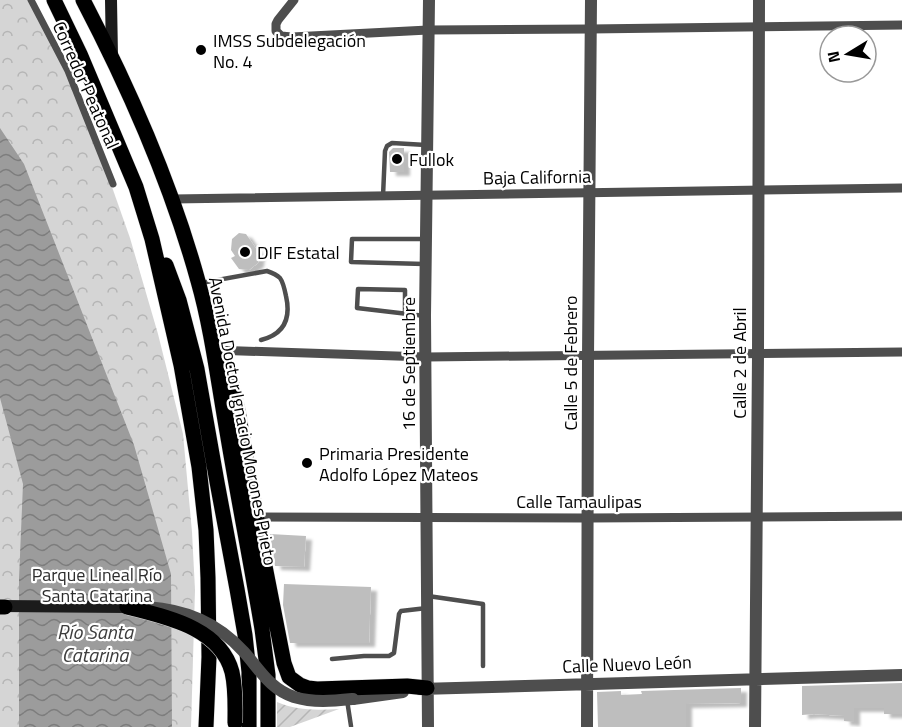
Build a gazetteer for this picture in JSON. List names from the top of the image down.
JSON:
{
  "streets": {
    "highway": ["Avenida Doctor Ignacio Morones Prieto"],
    "street": [
      "Corredor Peatonal",
      "Baja California",
      "Calle 5 de Febrero",
      "Calle 2 de Abril",
      "16 de Septiembre",
      "Calle Tamaulipas",
      "Calle Nuevo León"
    ]
  },
  "crossings": [
    ["Baja California", "Calle 5 de Febrero"],
    ["Baja California", "Calle 2 de Abril"],
    ["Baja California", "16 de Septiembre"],
    ["Baja California", "Avenida Doctor Ignacio Morones Prieto"],
    ["Calle 5 de Febrero", "Calle Tamaulipas"],
    ["Calle 5 de Febrero", "Calle Nuevo León"],
    ["Calle 2 de Abril", "Calle Tamaulipas"],
    ["Calle 2 de Abril", "Calle Nuevo León"],
    ["16 de Septiembre", "Calle Tamaulipas"],
    ["16 de Septiembre", "Calle Nuevo León"]
  ],
  "water": ["Río Santa Catarina"],
  "parks": ["Parque Lineal Río Santa Catarina"],
  "places": [
    "IMSS Subdelegación No. 4",
    "Fullok",
    "DIF Estatal",
    "Primaria Presidente Adolfo López Mateos"
  ],
  "north": "left"
}
